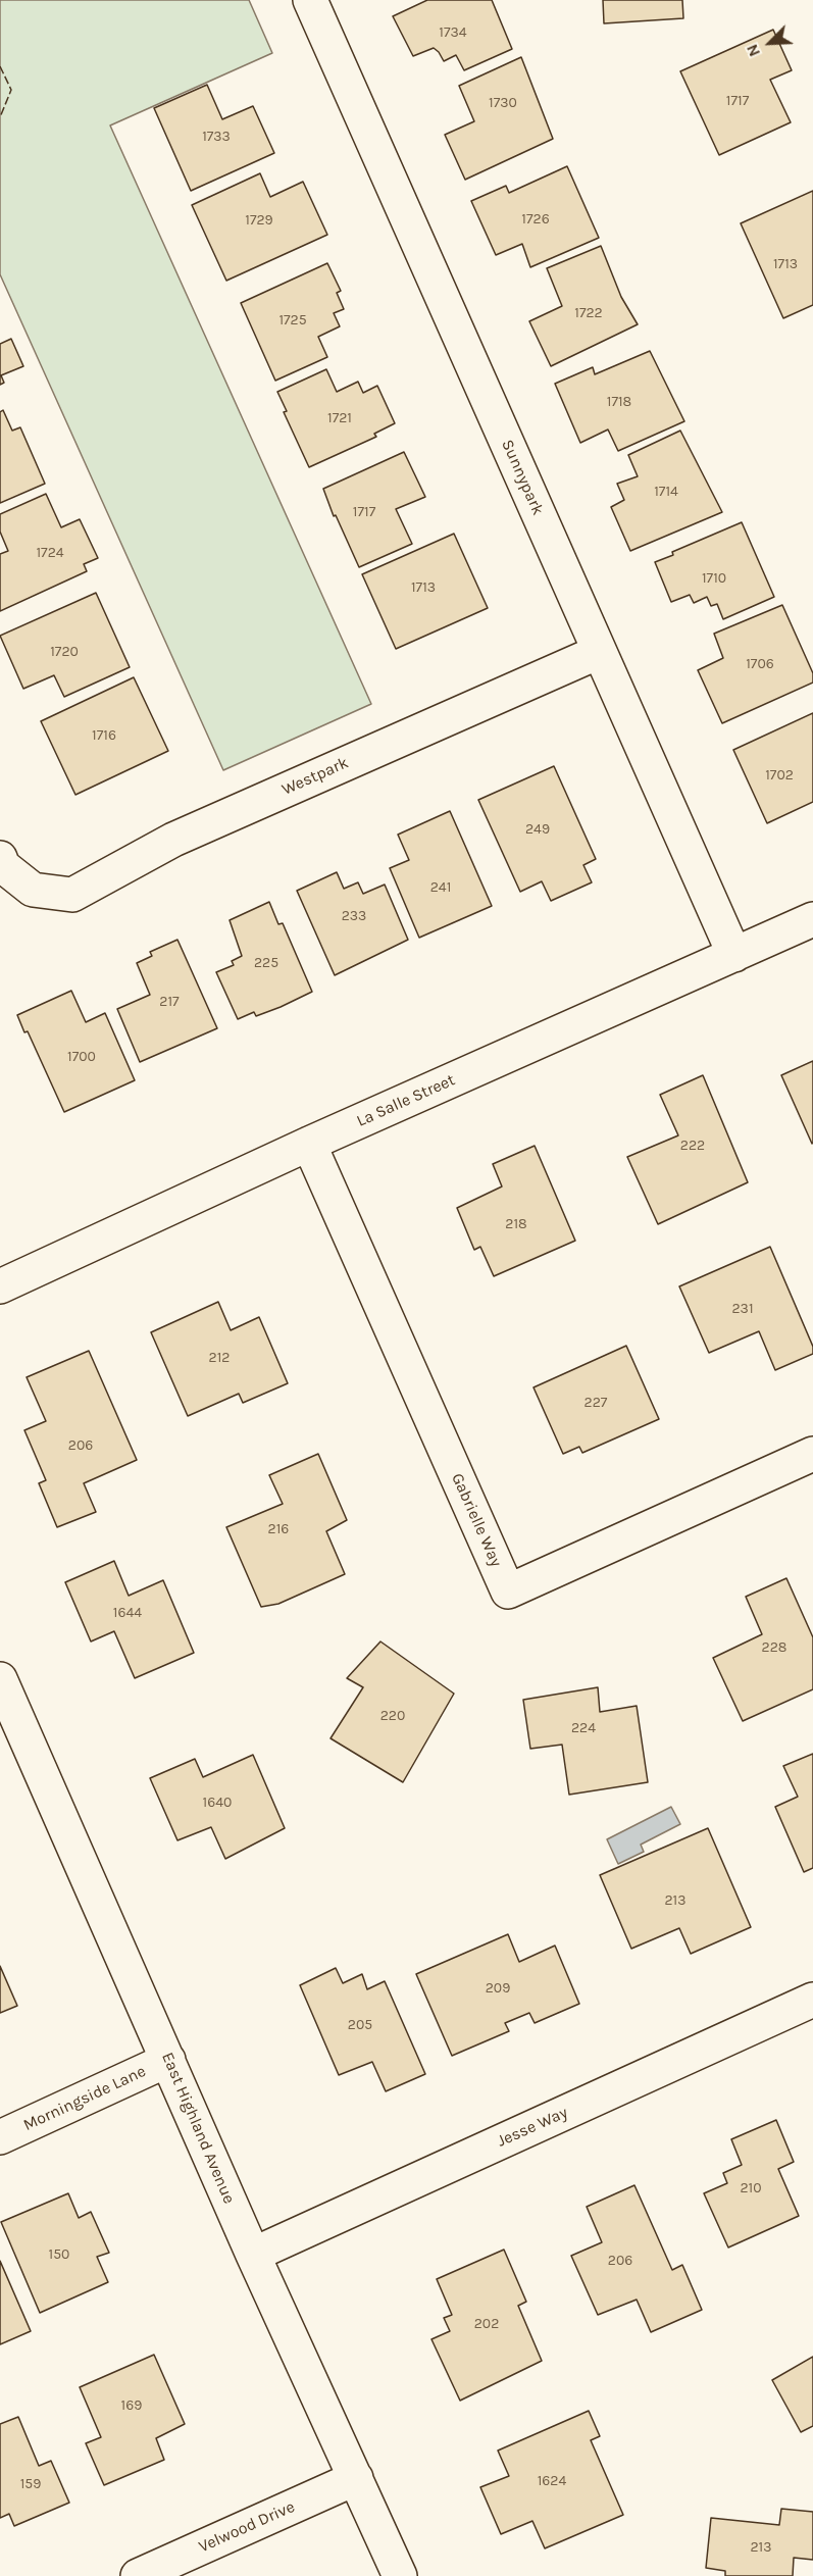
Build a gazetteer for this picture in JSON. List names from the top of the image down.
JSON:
{
  "streets": {
    "street": [
      "Sunnypark",
      "Westpark",
      "La Salle Street",
      "Gabrielle Way",
      "Morningside Lane",
      "Jesse Way",
      "East Highland Avenue",
      "Velwood Drive"
    ]
  },
  "crossings": [
    ["Sunnypark", "Westpark"],
    ["Sunnypark", "La Salle Street"],
    ["La Salle Street", "Gabrielle Way"],
    ["Morningside Lane", "East Highland Avenue"],
    ["Jesse Way", "East Highland Avenue"],
    ["East Highland Avenue", "Velwood Drive"]
  ],
  "house_numbers": [
    "1734",
    "1717",
    "1730",
    "1733",
    "1726",
    "1729",
    "1713",
    "1722",
    "1725",
    "1718",
    "1721",
    "1714",
    "1717",
    "1724",
    "1710",
    "1713",
    "1720",
    "1706",
    "1716",
    "1702",
    "249",
    "241",
    "233",
    "225",
    "217",
    "1700",
    "222",
    "218",
    "231",
    "212",
    "227",
    "206",
    "216",
    "1644",
    "228",
    "220",
    "224",
    "1640",
    "213",
    "209",
    "205",
    "210",
    "150",
    "206",
    "202",
    "169",
    "1624",
    "159",
    "213"
  ],
  "north": "bottom left"
}
